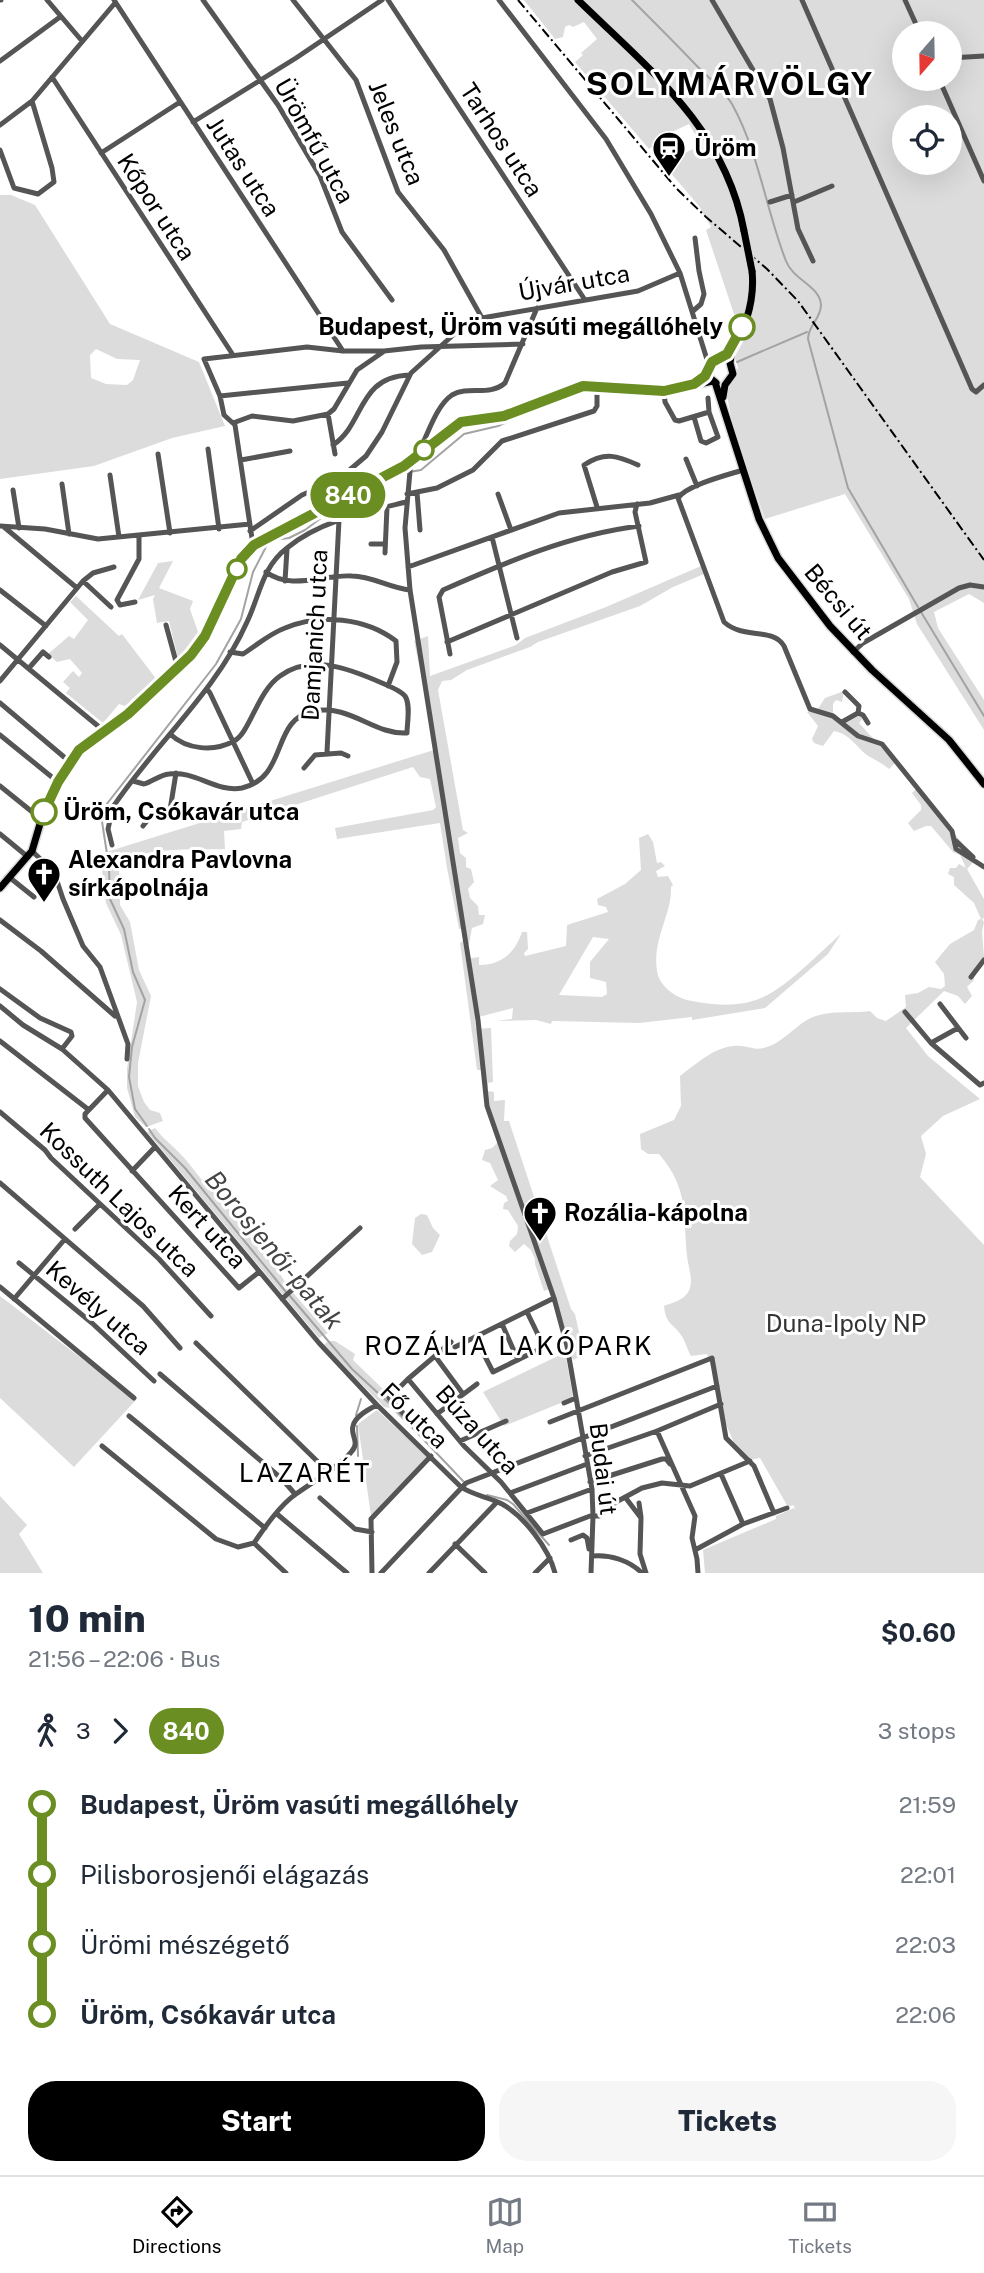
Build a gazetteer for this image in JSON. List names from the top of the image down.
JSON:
{
  "streets": {
    "main road": ["Bécsi út"],
    "street": [
      "Jeles utca",
      "Tarhos utca",
      "Ürömfű utca",
      "Jutas utca",
      "Kőpor utca",
      "Újvár utca",
      "Damjanich utca",
      "Kossuth Lajos utca",
      "Kert utca",
      "Kevély utca",
      "Fő utca",
      "Búza utca",
      "Budai út"
    ]
  },
  "crossings": [
    ["Jeles utca", "Újvár utca"],
    ["Tarhos utca", "Újvár utca"],
    ["Kert utca", "Fő utca"],
    ["Búza utca", "Budai út"]
  ],
  "districts": ["SOLYMÁRVÖLGY", "ROZÁLIA LAKÓPARK", "LAZARÉT"],
  "water": ["Borosjenői-patak"],
  "parks": ["Duna-Ipoly NP"],
  "places": {
    "station": ["Üröm"],
    "other": ["Budapest, Üröm vasúti megállóhely", "Üröm, Csókavár utca"],
    "church": ["Alexandra Pavlovna sírkápolnája", "Rozália-kápolna"]
  },
  "lines": ["bus line 840"],
  "north": "bottom",
  "page": {
    "on_map": "840",
    "heading": ["10 min", "21:56 – 22:06 · Bus", "$0.60"],
    "legs": ["3", "840", "3 stops"],
    "list": [
      {
        "name": "Budapest, Üröm vasúti megállóhely",
        "value": "21:59"
      },
      {
        "name": "Pilisborosjenői elágazás",
        "value": "22:01"
      },
      {
        "name": "Ürömi mészégető",
        "value": "22:03"
      },
      {
        "name": "Üröm, Csókavár utca",
        "value": "22:06"
      }
    ],
    "buttons": ["Start", "Tickets"],
    "tabs": ["Directions", "Map", "Tickets"]
  }
}
